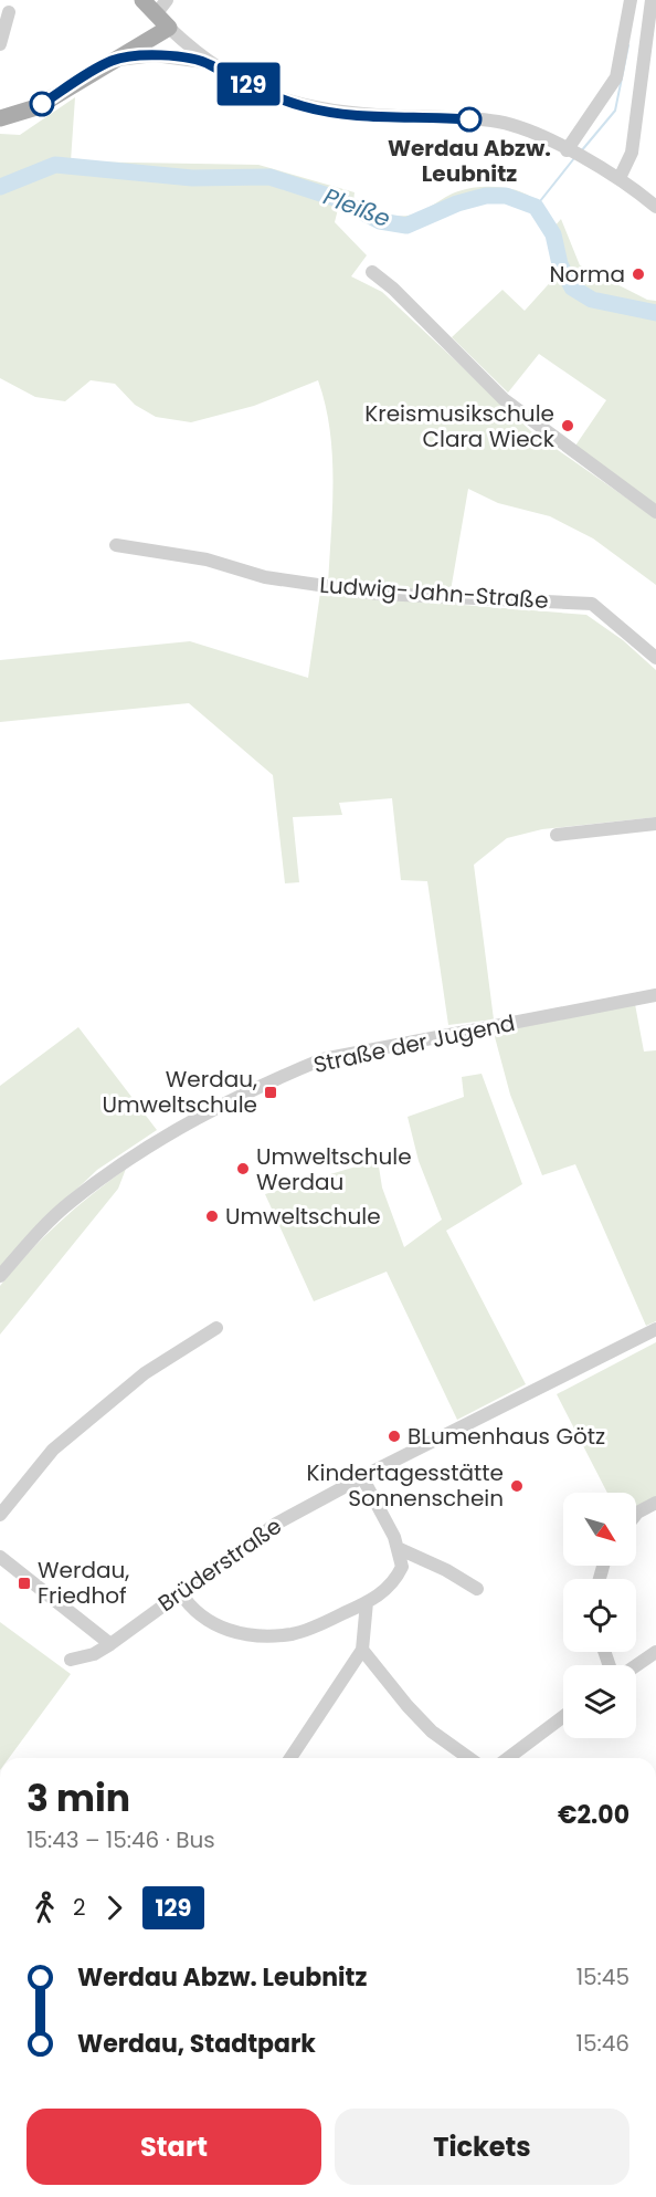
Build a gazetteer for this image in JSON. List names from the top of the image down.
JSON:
{
  "streets": {
    "street": ["Ludwig-Jahn-Straße", "Straße der Jugend", "Brüderstraße"]
  },
  "water": ["Pleiße"],
  "places": {
    "other": [
      "Werdau Abzw. Leubnitz",
      "Norma",
      "Kreismusikschule Clara Wieck",
      "Umweltschule Werdau",
      "Umweltschule",
      "BLumenhaus Götz",
      "Kindertagesstätte Sonnenschein"
    ],
    "transit": ["Werdau, Umweltschule", "Werdau, Friedhof"]
  },
  "lines": ["bus line 129"],
  "north": "bottom right",
  "page": {
    "on_map": "129",
    "heading": ["3 min", "15:43 – 15:46 · Bus", "€2.00"],
    "legs": ["2", "129"],
    "list": [
      {
        "name": "Werdau Abzw. Leubnitz",
        "value": "15:45"
      },
      {
        "name": "Werdau, Stadtpark",
        "value": "15:46"
      }
    ],
    "buttons": ["Start", "Tickets"]
  }
}
